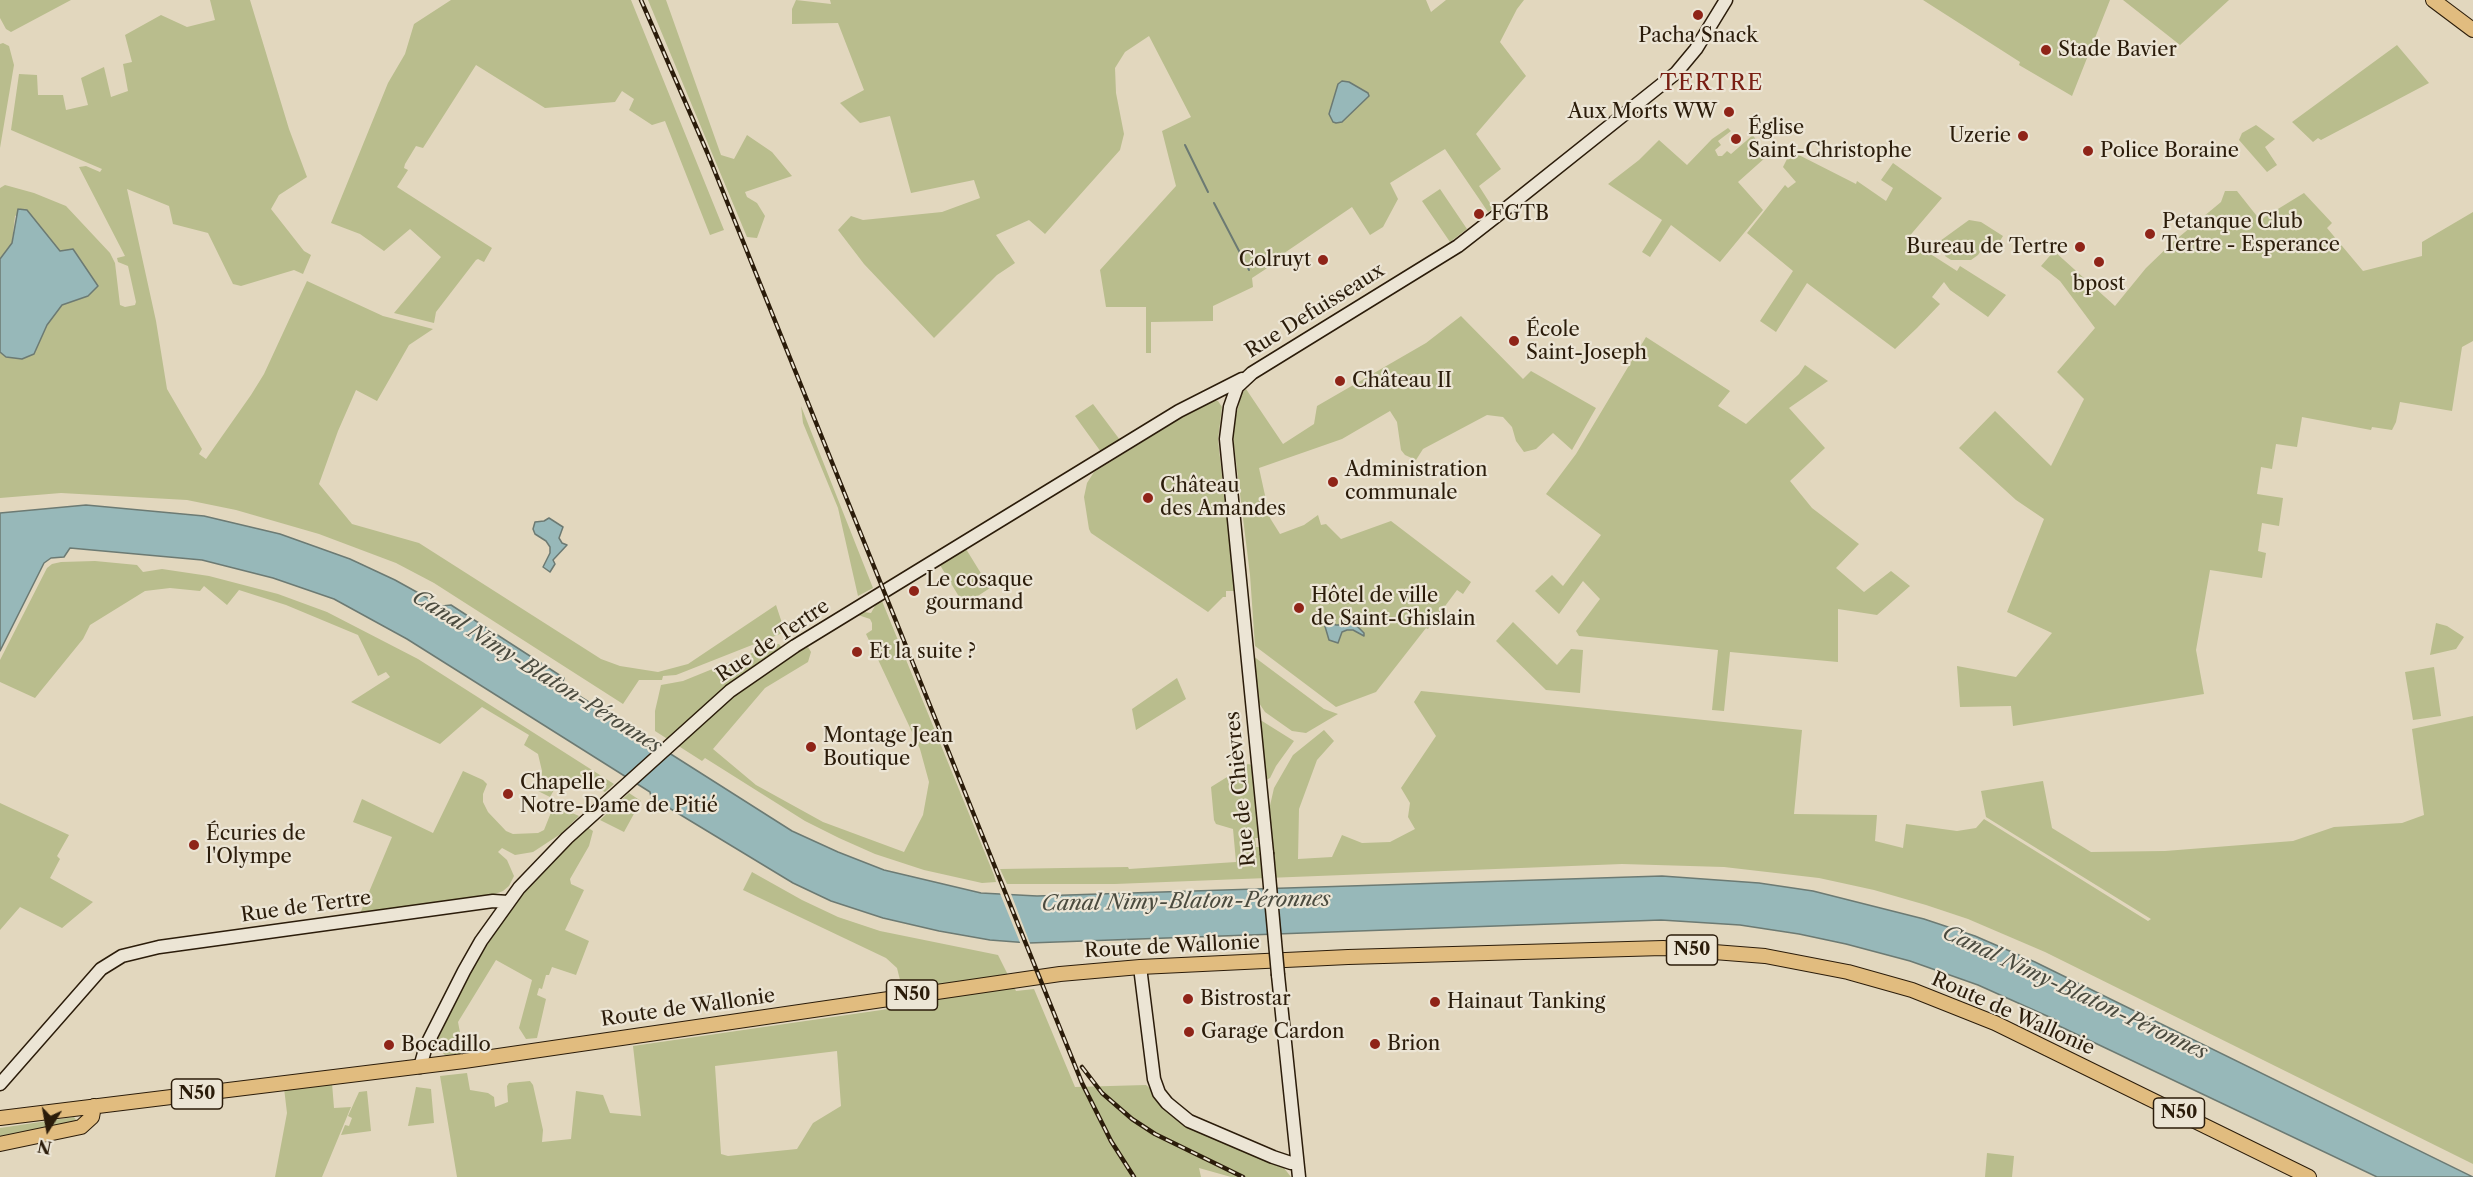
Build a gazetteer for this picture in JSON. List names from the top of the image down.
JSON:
{
  "streets": {
    "main road": [
      "Rue Defuisseaux",
      "Rue de Tertre",
      "Rue de Chièvres",
      "Route de Wallonie",
      "N50"
    ]
  },
  "crossings": [
    ["Rue Defuisseaux", "Rue de Chièvres"],
    ["Rue de Tertre", "Route de Wallonie"]
  ],
  "districts": ["TERTRE"],
  "water": ["Canal Nimy-Blaton-Péronnes"],
  "places": [
    "Pacha Snack",
    "Stade Bavier",
    "Aux Morts WW",
    "Uzerie",
    "Église Saint-Christophe",
    "Police Boraine",
    "FGTB",
    "Petanque Club Tertre - Esperance",
    "Bureau de Tertre",
    "Colruyt",
    "bpost",
    "École Saint-Joseph",
    "Château II",
    "Administration communale",
    "Château des Amandes",
    "Le cosaque gourmand",
    "Hôtel de ville de Saint-Ghislain",
    "Et la suite ?",
    "Montage Jean Boutique",
    "Chapelle Notre-Dame de Pitié",
    "Écuries de l'Olympe",
    "Bistrostar",
    "Hainaut Tanking",
    "Garage Cardon",
    "Brion",
    "Bocadillo"
  ],
  "north": "bottom"
}
